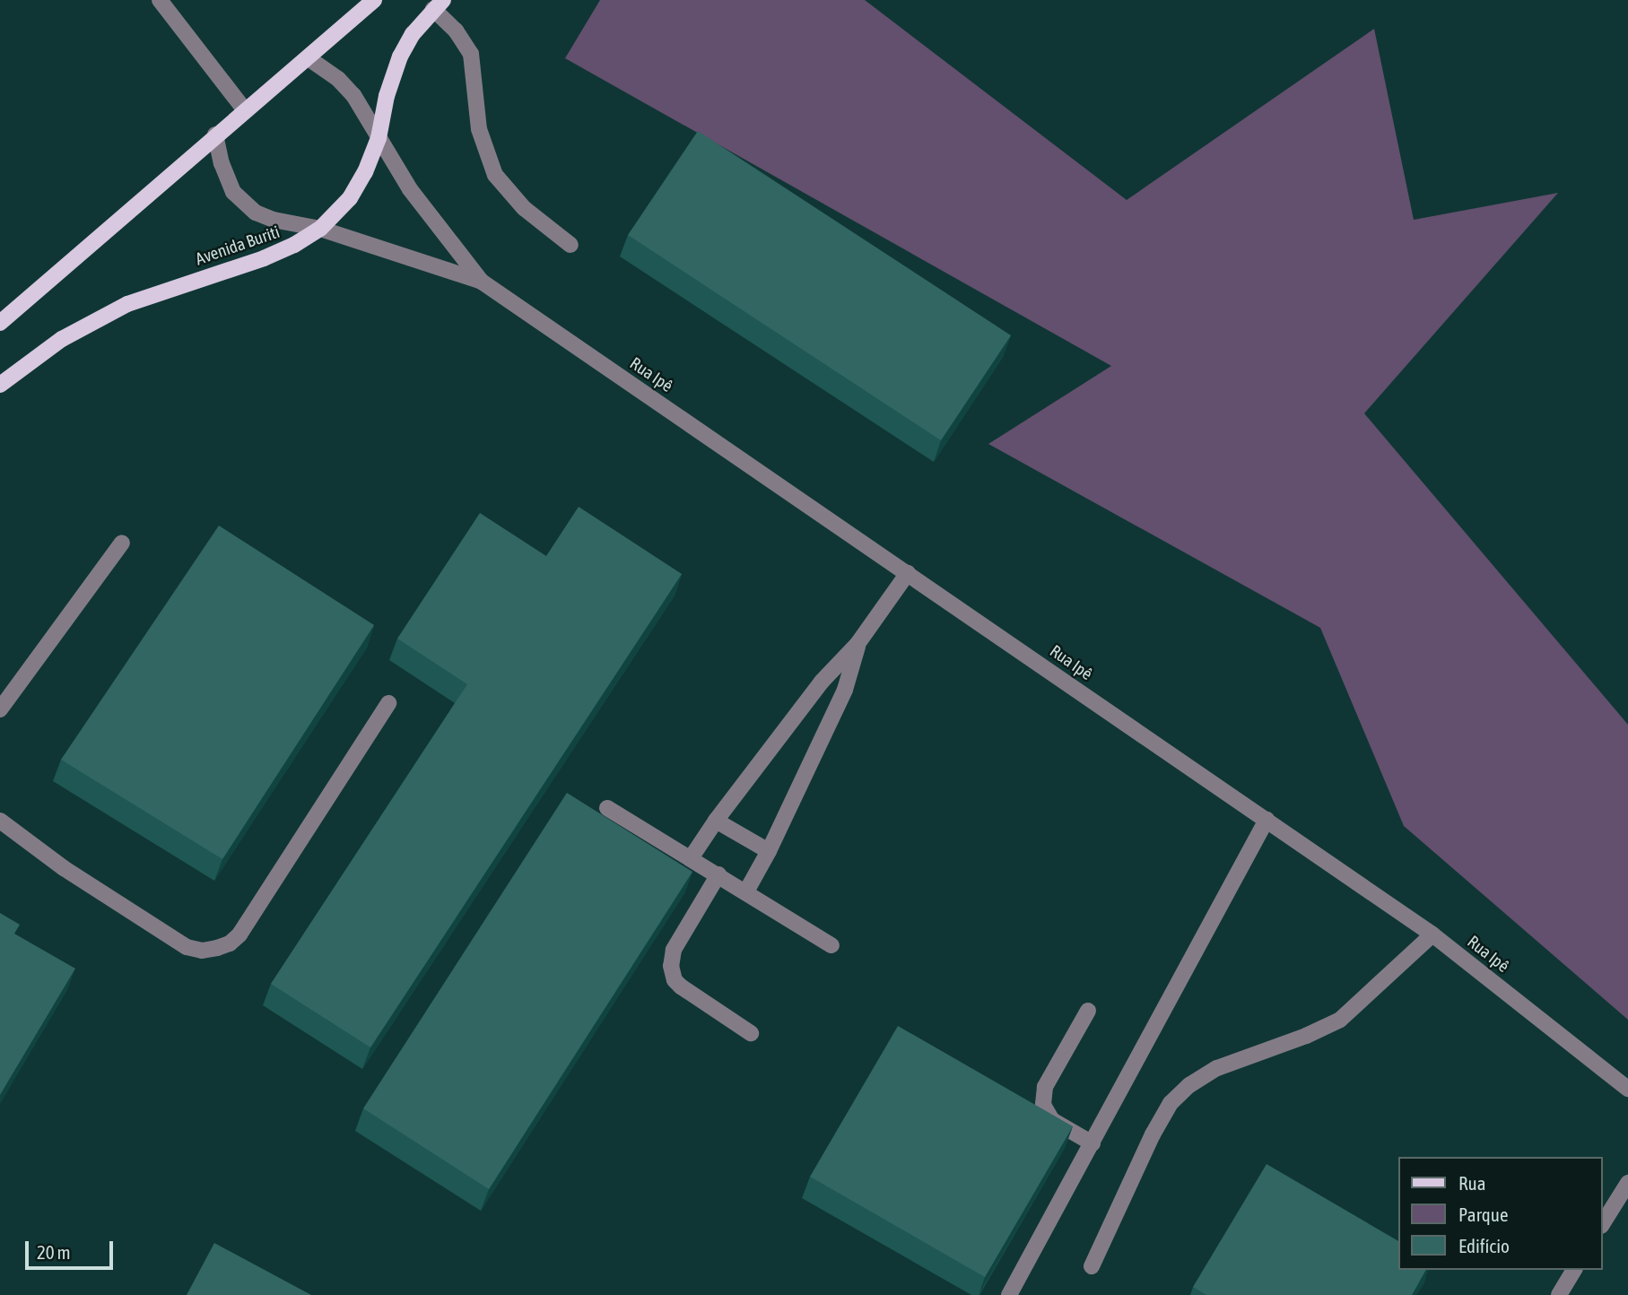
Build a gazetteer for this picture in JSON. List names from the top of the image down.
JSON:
{
  "streets": {
    "main road": ["Avenida Buriti"],
    "street": ["Rua Ipê"]
  },
  "crossings": [
    ["Avenida Buriti", "Rua Ipê"]
  ],
  "legend": ["Rua", "Parque", "Edifício"],
  "scale_bar": "20 m"
}
